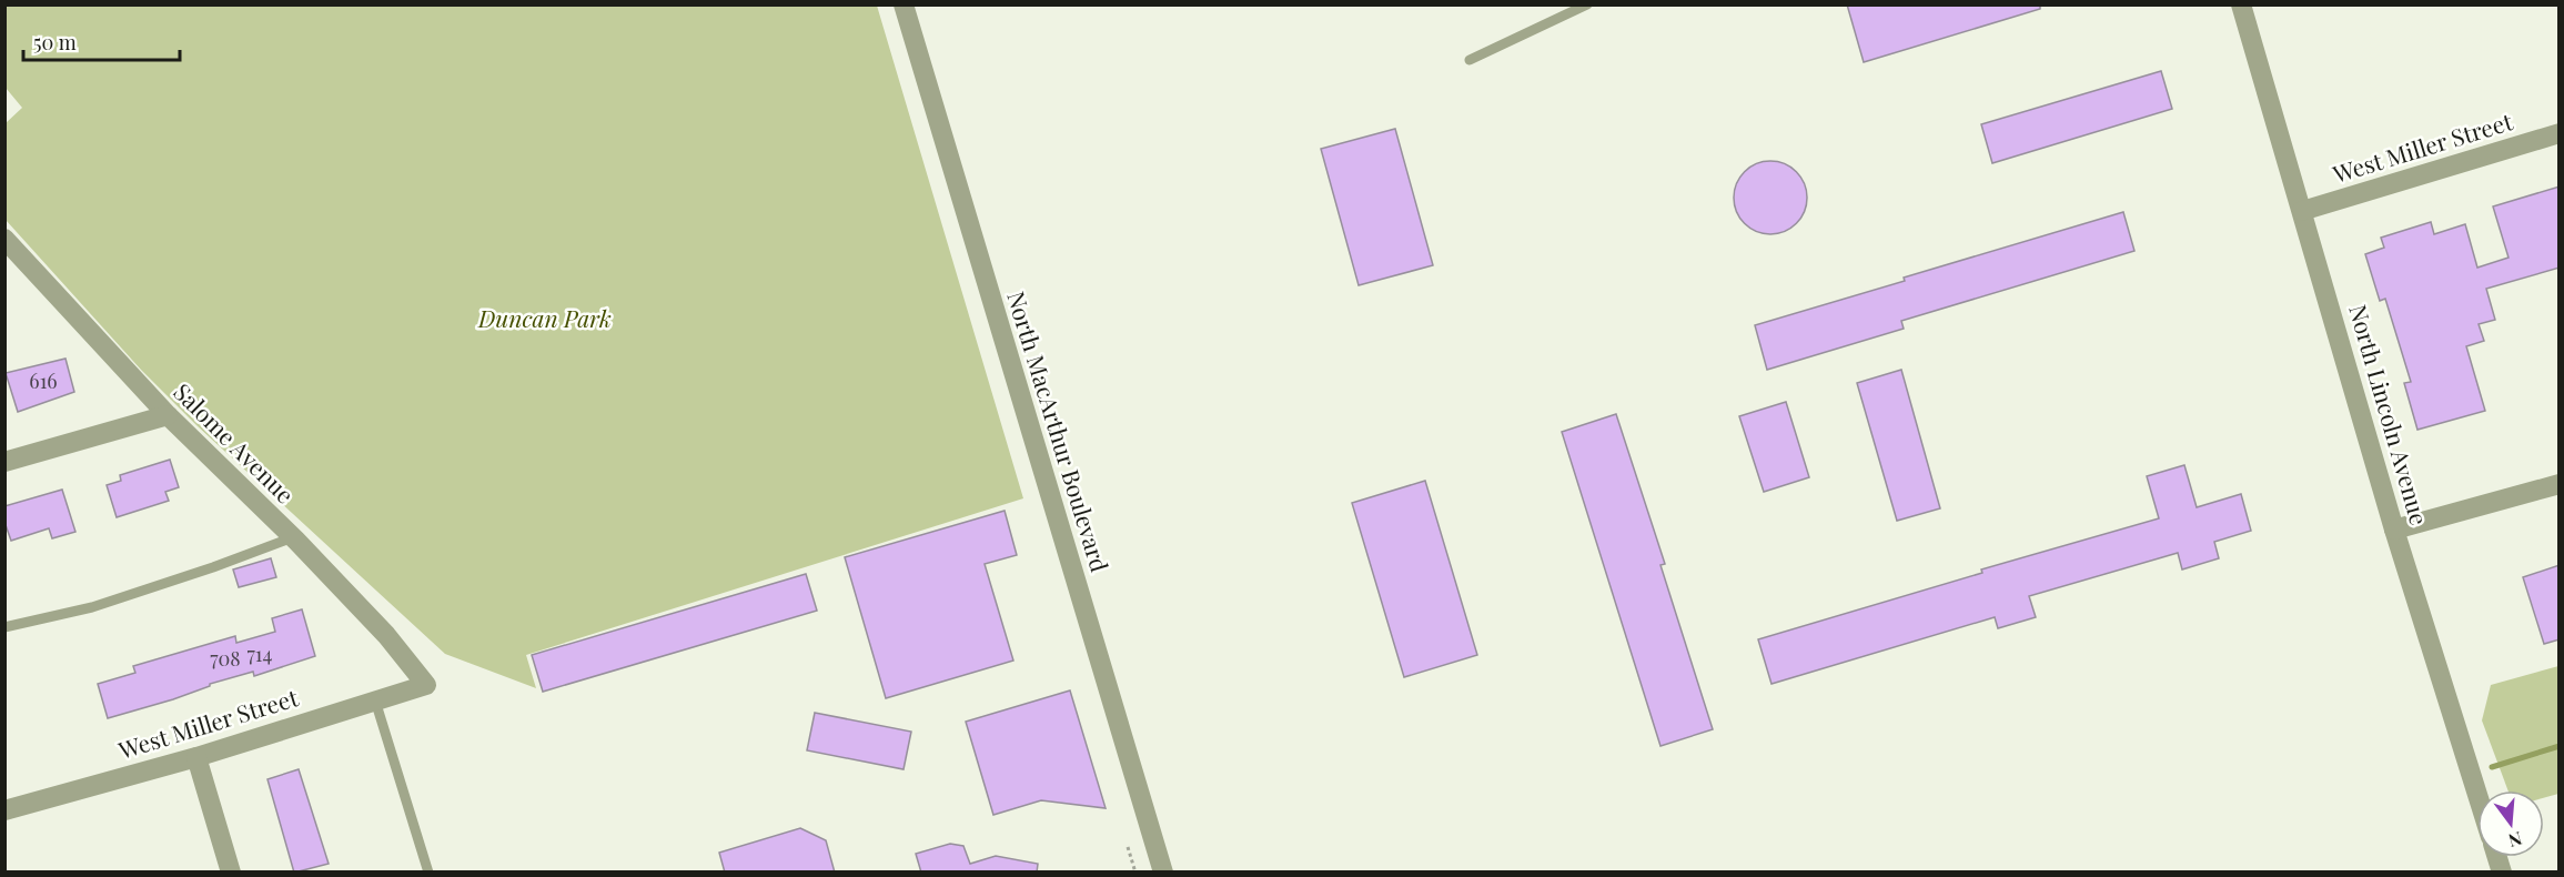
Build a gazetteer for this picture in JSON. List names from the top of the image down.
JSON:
{
  "streets": {
    "street": [
      "West Miller Street",
      "North Lincoln Avenue",
      "North MacArthur Boulevard",
      "Salome Avenue"
    ]
  },
  "crossings": [
    ["West Miller Street", "North Lincoln Avenue"],
    ["West Miller Street", "Salome Avenue"]
  ],
  "parks": ["Duncan Park"],
  "house_numbers": ["616", "714", "708"],
  "scale_bar": "50 m",
  "north": "bottom"
}
